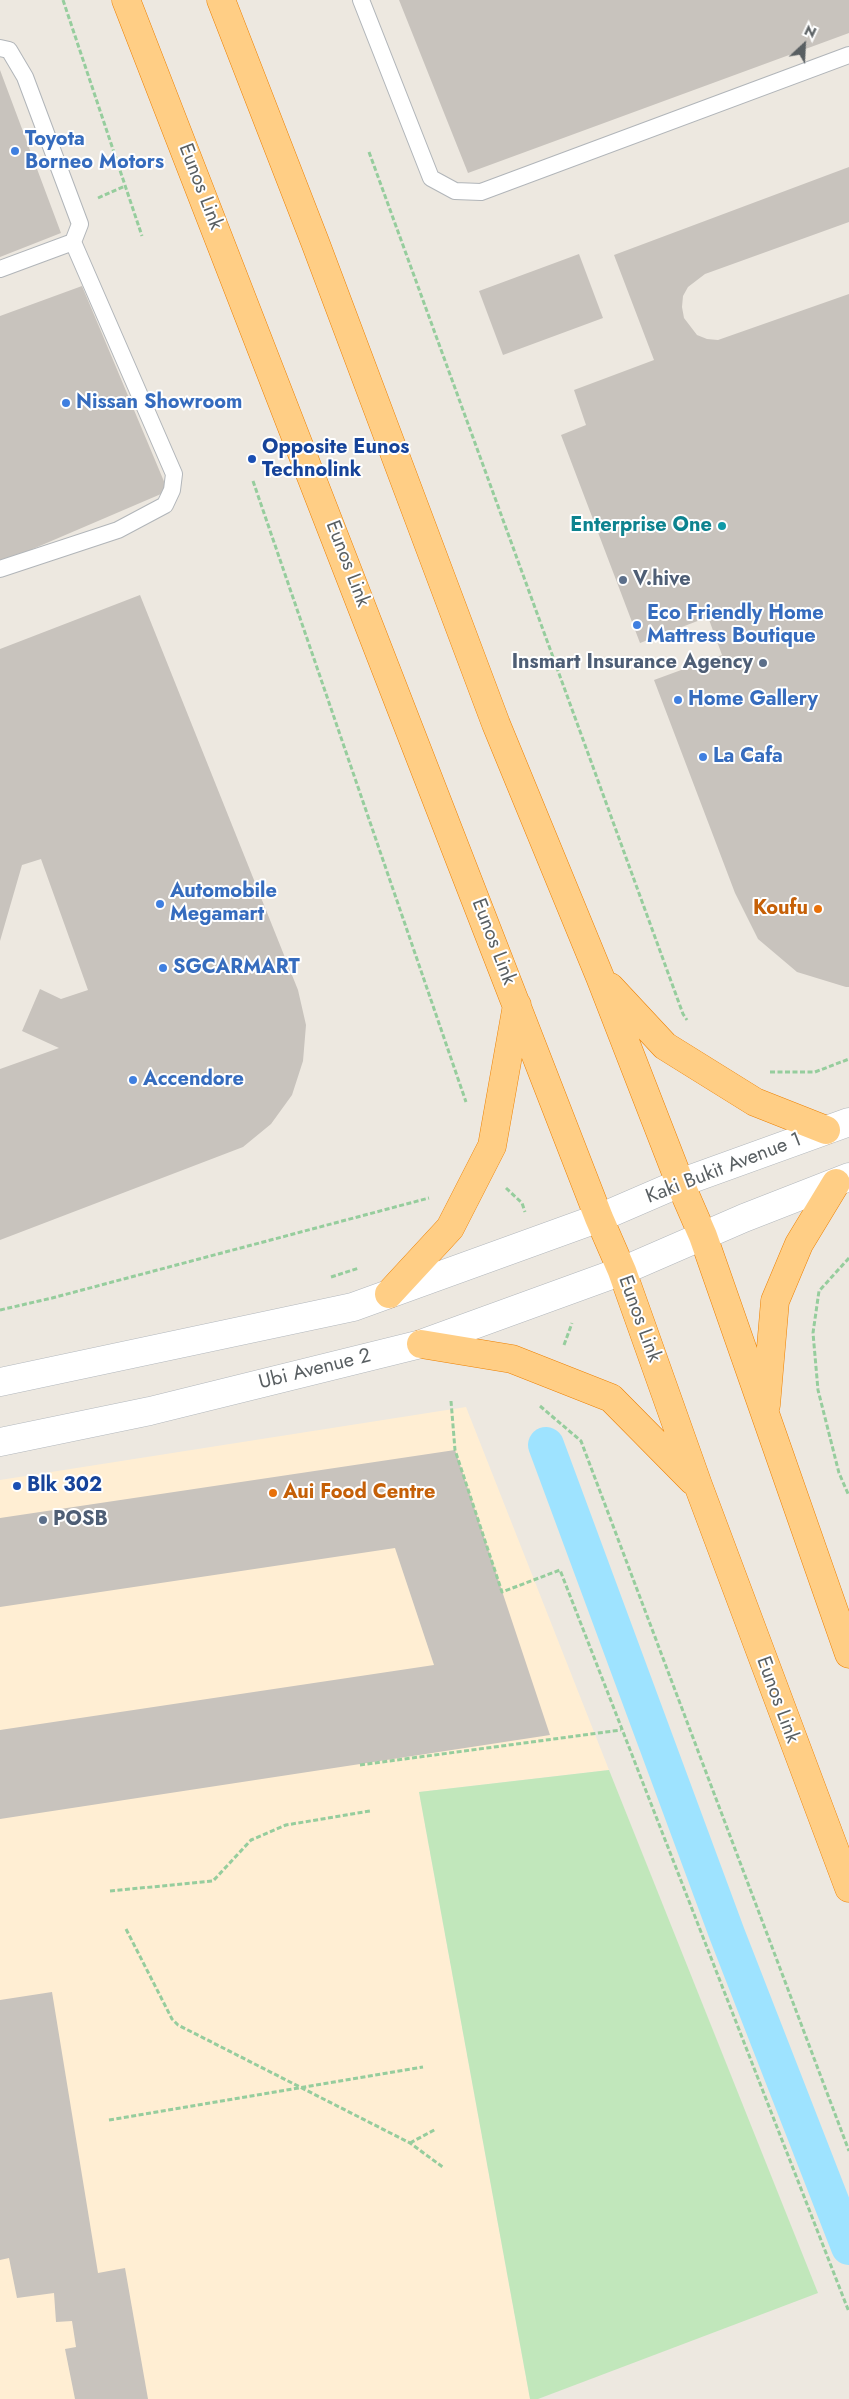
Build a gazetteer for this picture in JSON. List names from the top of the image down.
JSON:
{
  "streets": {
    "highway": ["Eunos Link"],
    "main road": ["Kaki Bukit Avenue 1", "Ubi Avenue 2"]
  },
  "crossings": [
    ["Eunos Link", "Kaki Bukit Avenue 1"],
    ["Eunos Link", "Ubi Avenue 2"]
  ],
  "places": [
    "Toyota Borneo Motors",
    "Nissan Showroom",
    "Opposite Eunos Technolink",
    "Enterprise One",
    "V.hive",
    "Eco Friendly Home Mattress Boutique",
    "Insmart Insurance Agency",
    "Home Gallery",
    "La Cafa",
    "Automobile Megamart",
    "Koufu",
    "SGCARMART",
    "Accendore",
    "Blk 302",
    "Aui Food Centre",
    "POSB"
  ],
  "north": "top right"
}
